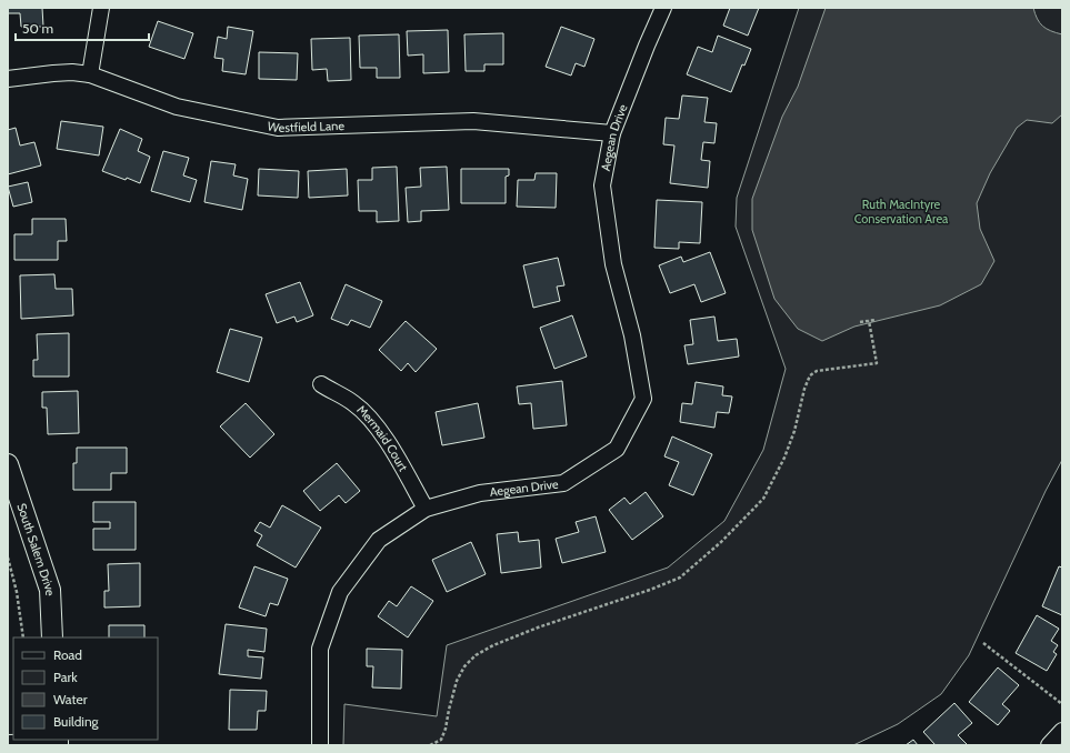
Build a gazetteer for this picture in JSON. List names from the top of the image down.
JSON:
{
  "streets": {
    "street": [
      "Westfield Lane",
      "Aegean Drive",
      "Mermaid Court",
      "South Salem Drive"
    ]
  },
  "crossings": [
    ["Westfield Lane", "Aegean Drive"],
    ["Aegean Drive", "Mermaid Court"]
  ],
  "parks": ["Ruth MacIntyre Conservation Area"],
  "legend": [
    "Road",
    "Park",
    "Water",
    "Building"
  ],
  "scale_bar": "50 m"
}
